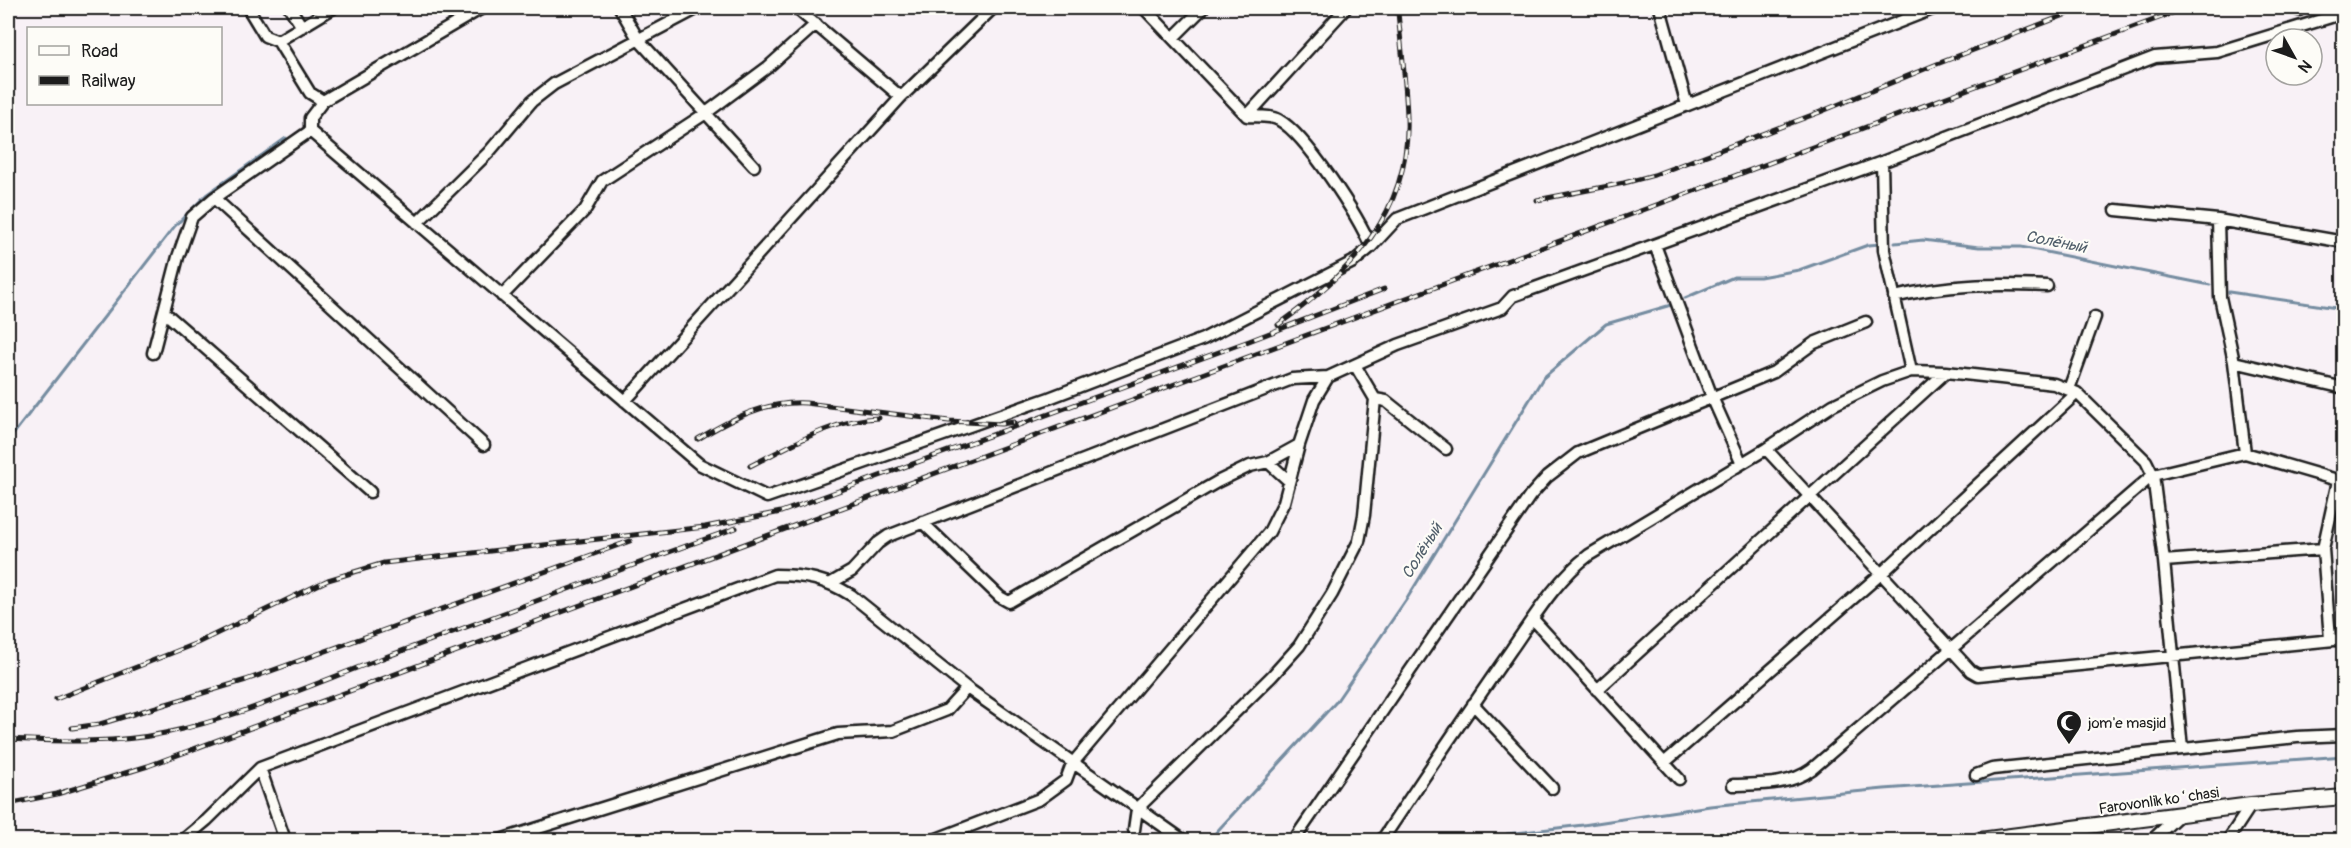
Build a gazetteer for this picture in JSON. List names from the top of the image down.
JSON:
{
  "streets": {
    "street": ["Farovonlik koʻchasi"]
  },
  "water": ["Солёный"],
  "places": {
    "mosque": ["jom'e masjid"]
  },
  "legend": ["Road", "Railway"],
  "north": "bottom right"
}
